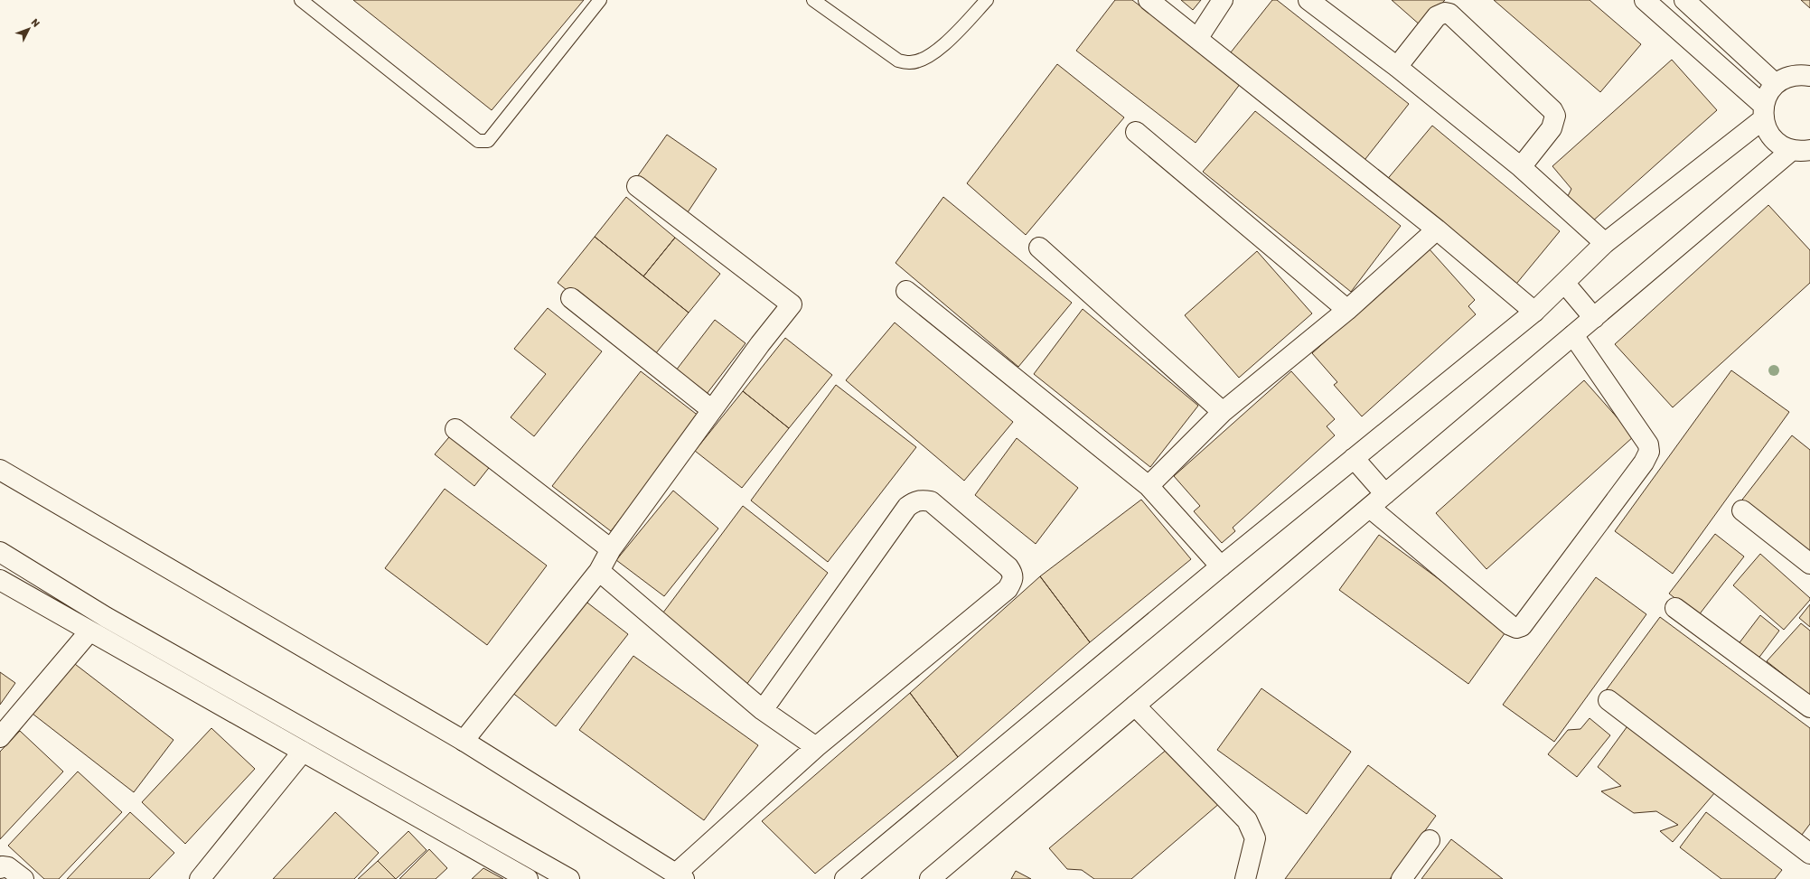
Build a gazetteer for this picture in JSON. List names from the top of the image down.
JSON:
{
  "north": "top right"
}
